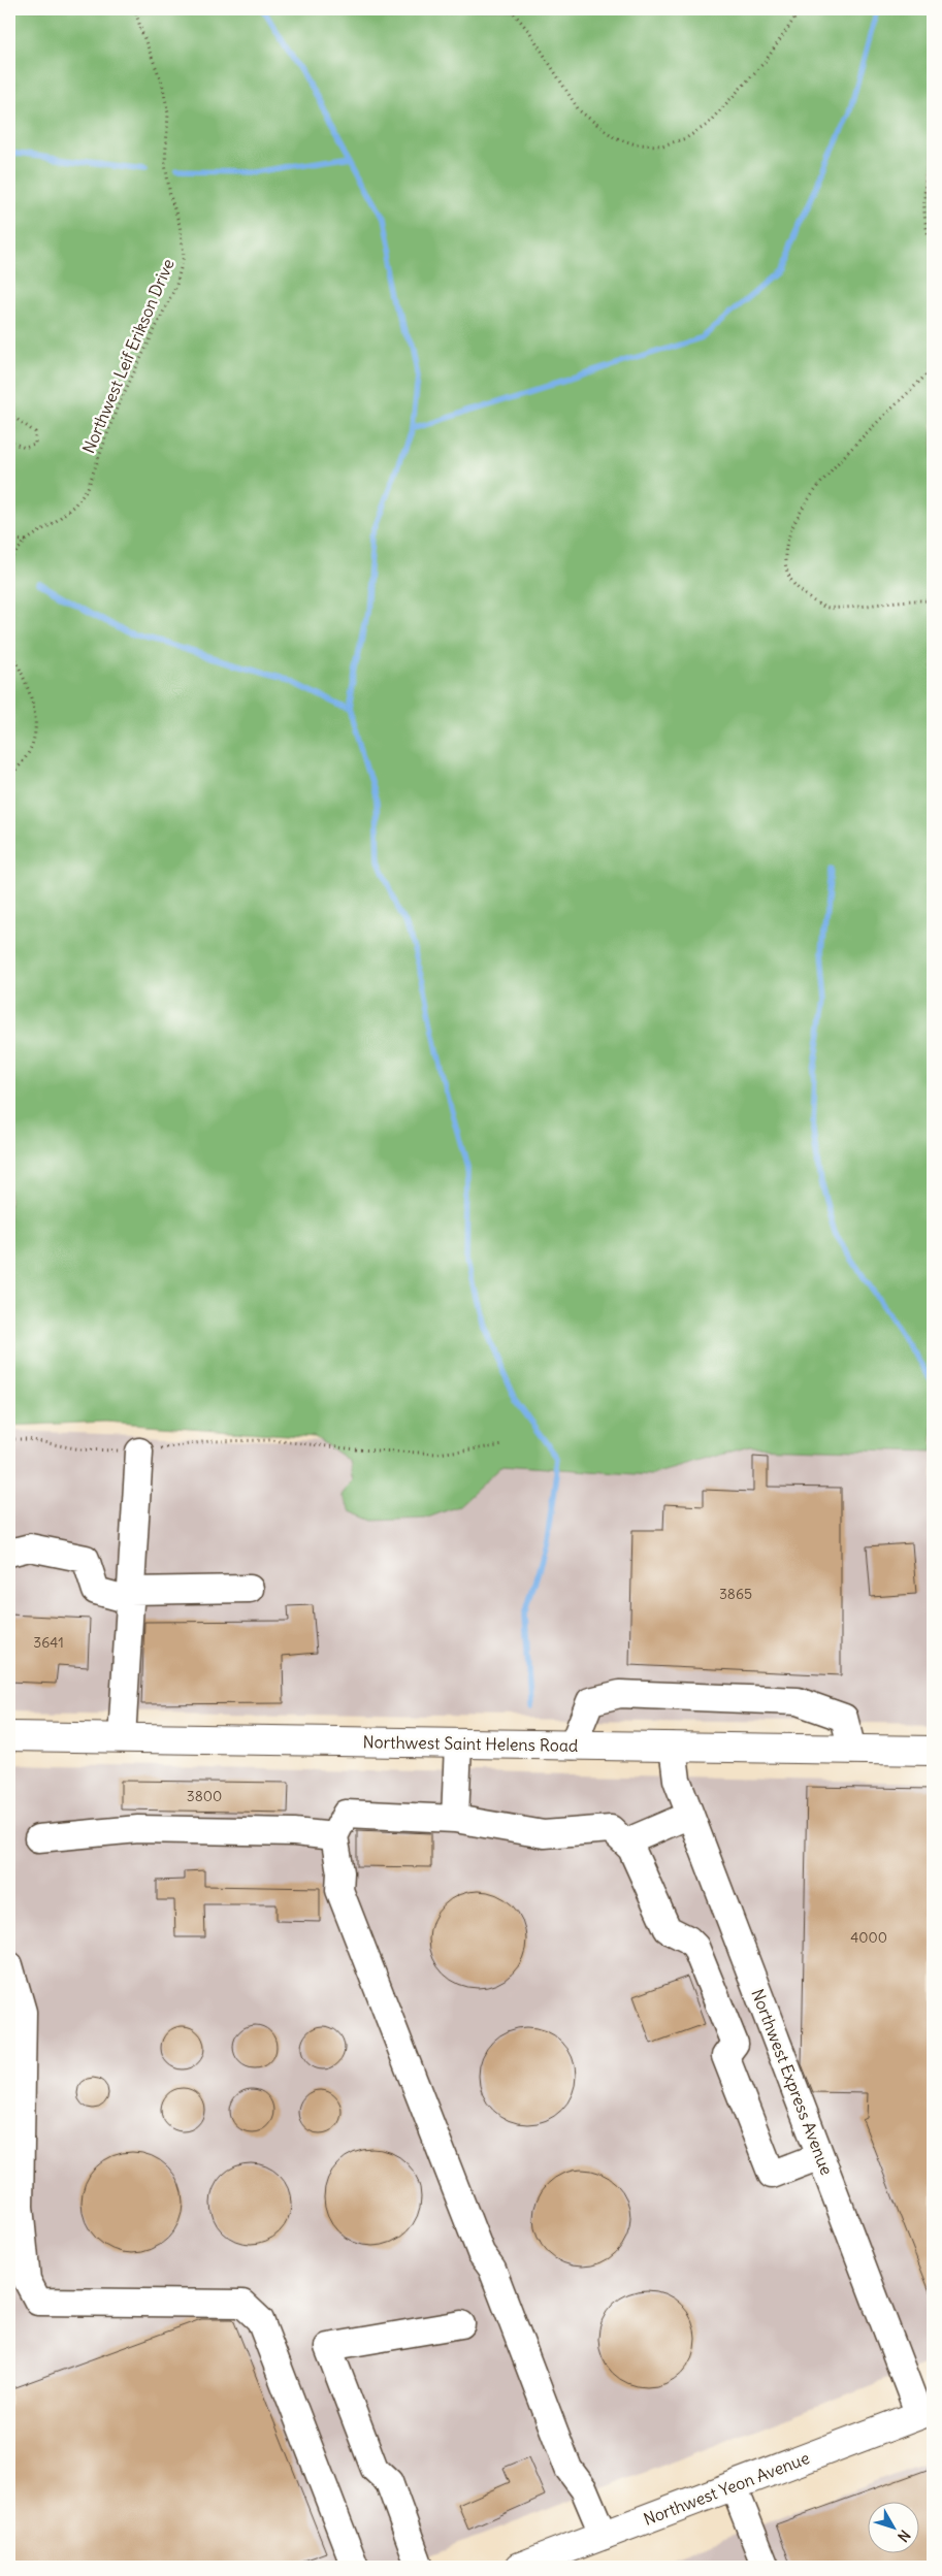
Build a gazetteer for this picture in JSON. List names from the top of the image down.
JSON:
{
  "streets": {
    "main road": ["Northwest Saint Helens Road", "Northwest Yeon Avenue"],
    "street": ["Northwest Express Avenue"],
    "path": ["Northwest Leif Erikson Drive"]
  },
  "crossings": [
    ["Northwest Saint Helens Road", "Northwest Express Avenue"],
    ["Northwest Express Avenue", "Northwest Yeon Avenue"]
  ],
  "house_numbers": [
    "3865",
    "3641",
    "3800",
    "4000"
  ],
  "north": "bottom right"
}
